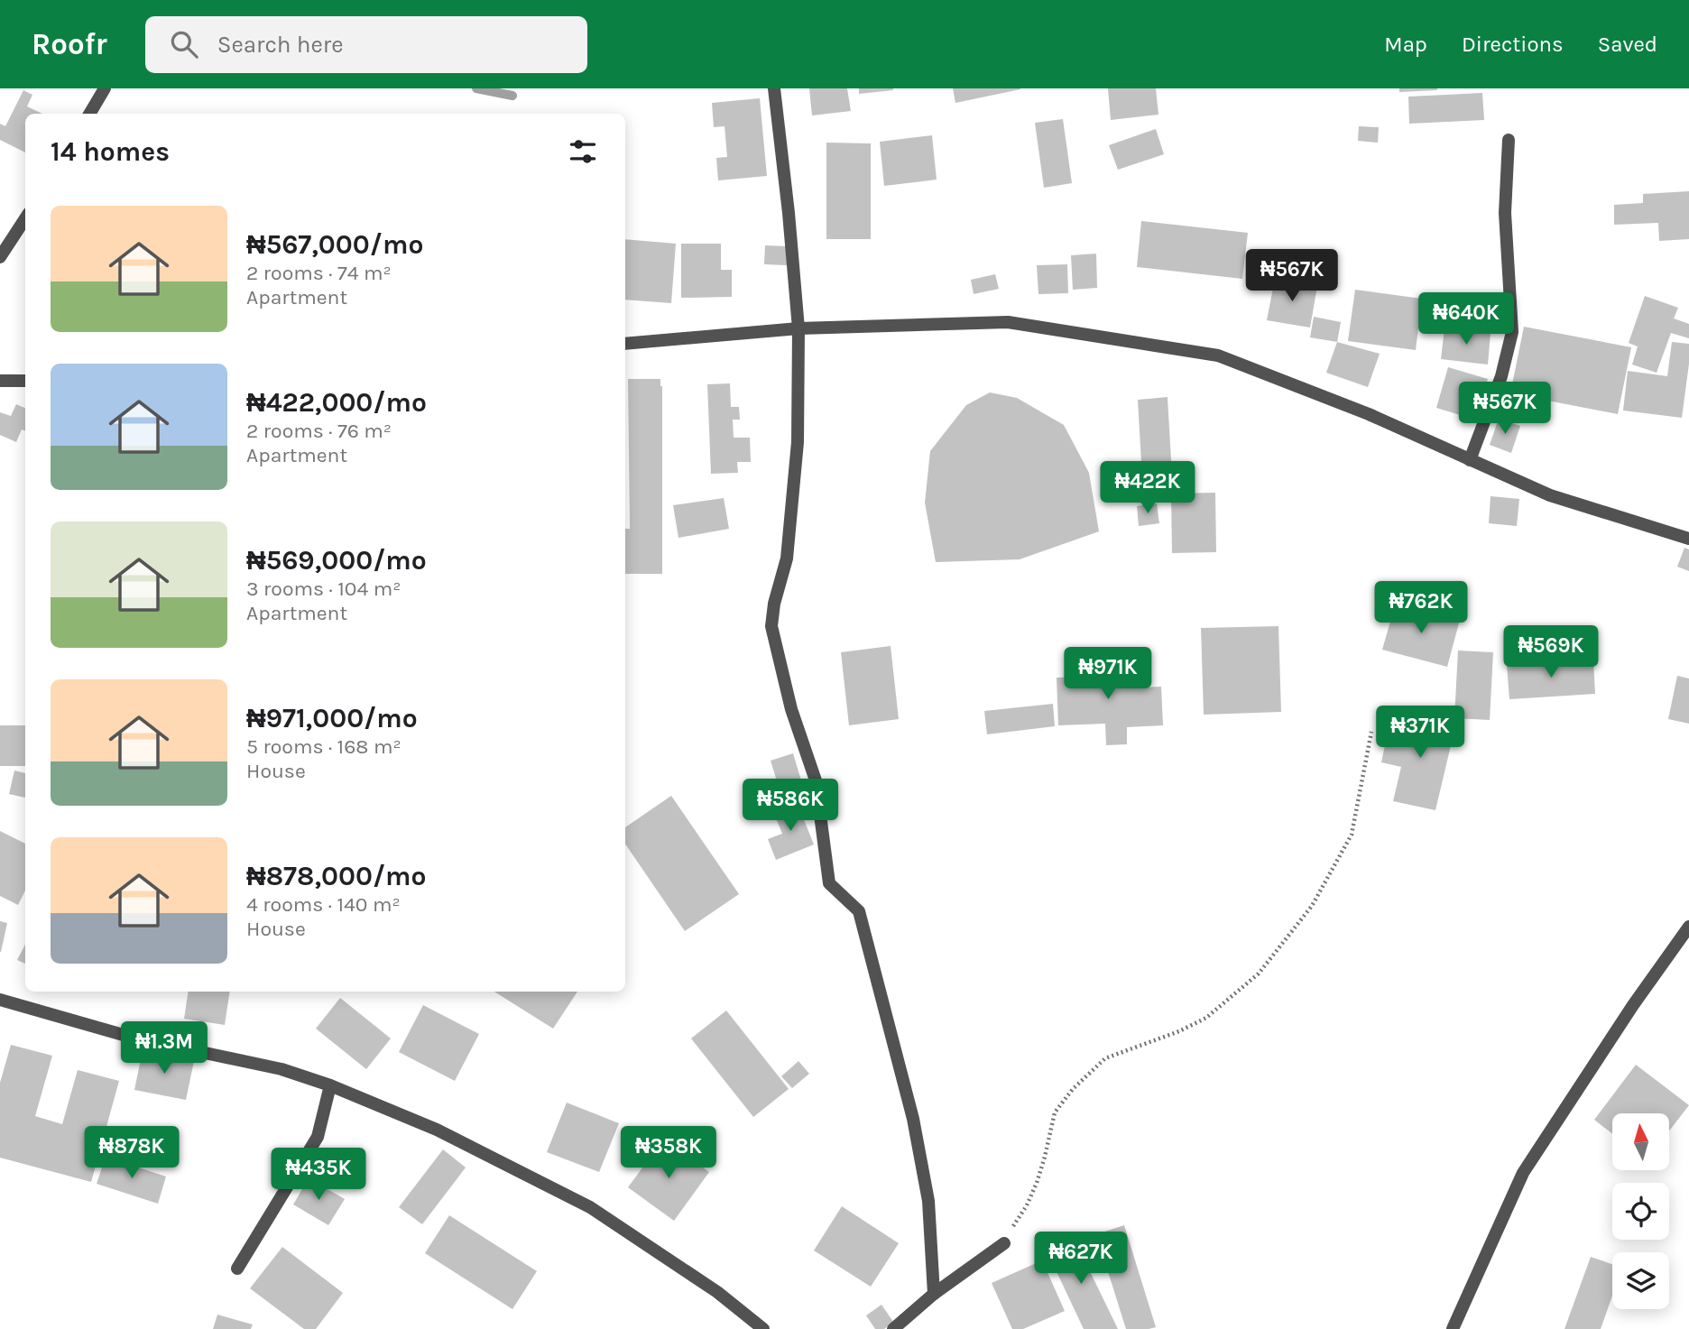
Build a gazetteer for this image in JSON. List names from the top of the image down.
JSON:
{
  "north": "top",
  "page": {
    "header": "Roofr",
    "search": "Search here",
    "nav": ["Map", "Directions", "Saved"],
    "heading": "14 homes",
    "list": [
      {
        "name": "₦567,000/mo",
        "note": "2 rooms · 74 m² · Apartment"
      },
      {
        "name": "₦422,000/mo",
        "note": "2 rooms · 76 m² · Apartment"
      },
      {
        "name": "₦569,000/mo",
        "note": "3 rooms · 104 m² · Apartment"
      },
      {
        "name": "₦971,000/mo",
        "note": "5 rooms · 168 m² · House"
      },
      {
        "name": "₦878,000/mo",
        "note": "4 rooms · 140 m² · House"
      }
    ],
    "price": [
      "₦567K",
      "₦640K",
      "₦567K",
      "₦422K",
      "₦762K",
      "₦569K",
      "₦971K",
      "₦371K",
      "₦586K",
      "₦1.3M",
      "₦878K",
      "₦358K",
      "₦435K",
      "₦627K"
    ]
  }
}
